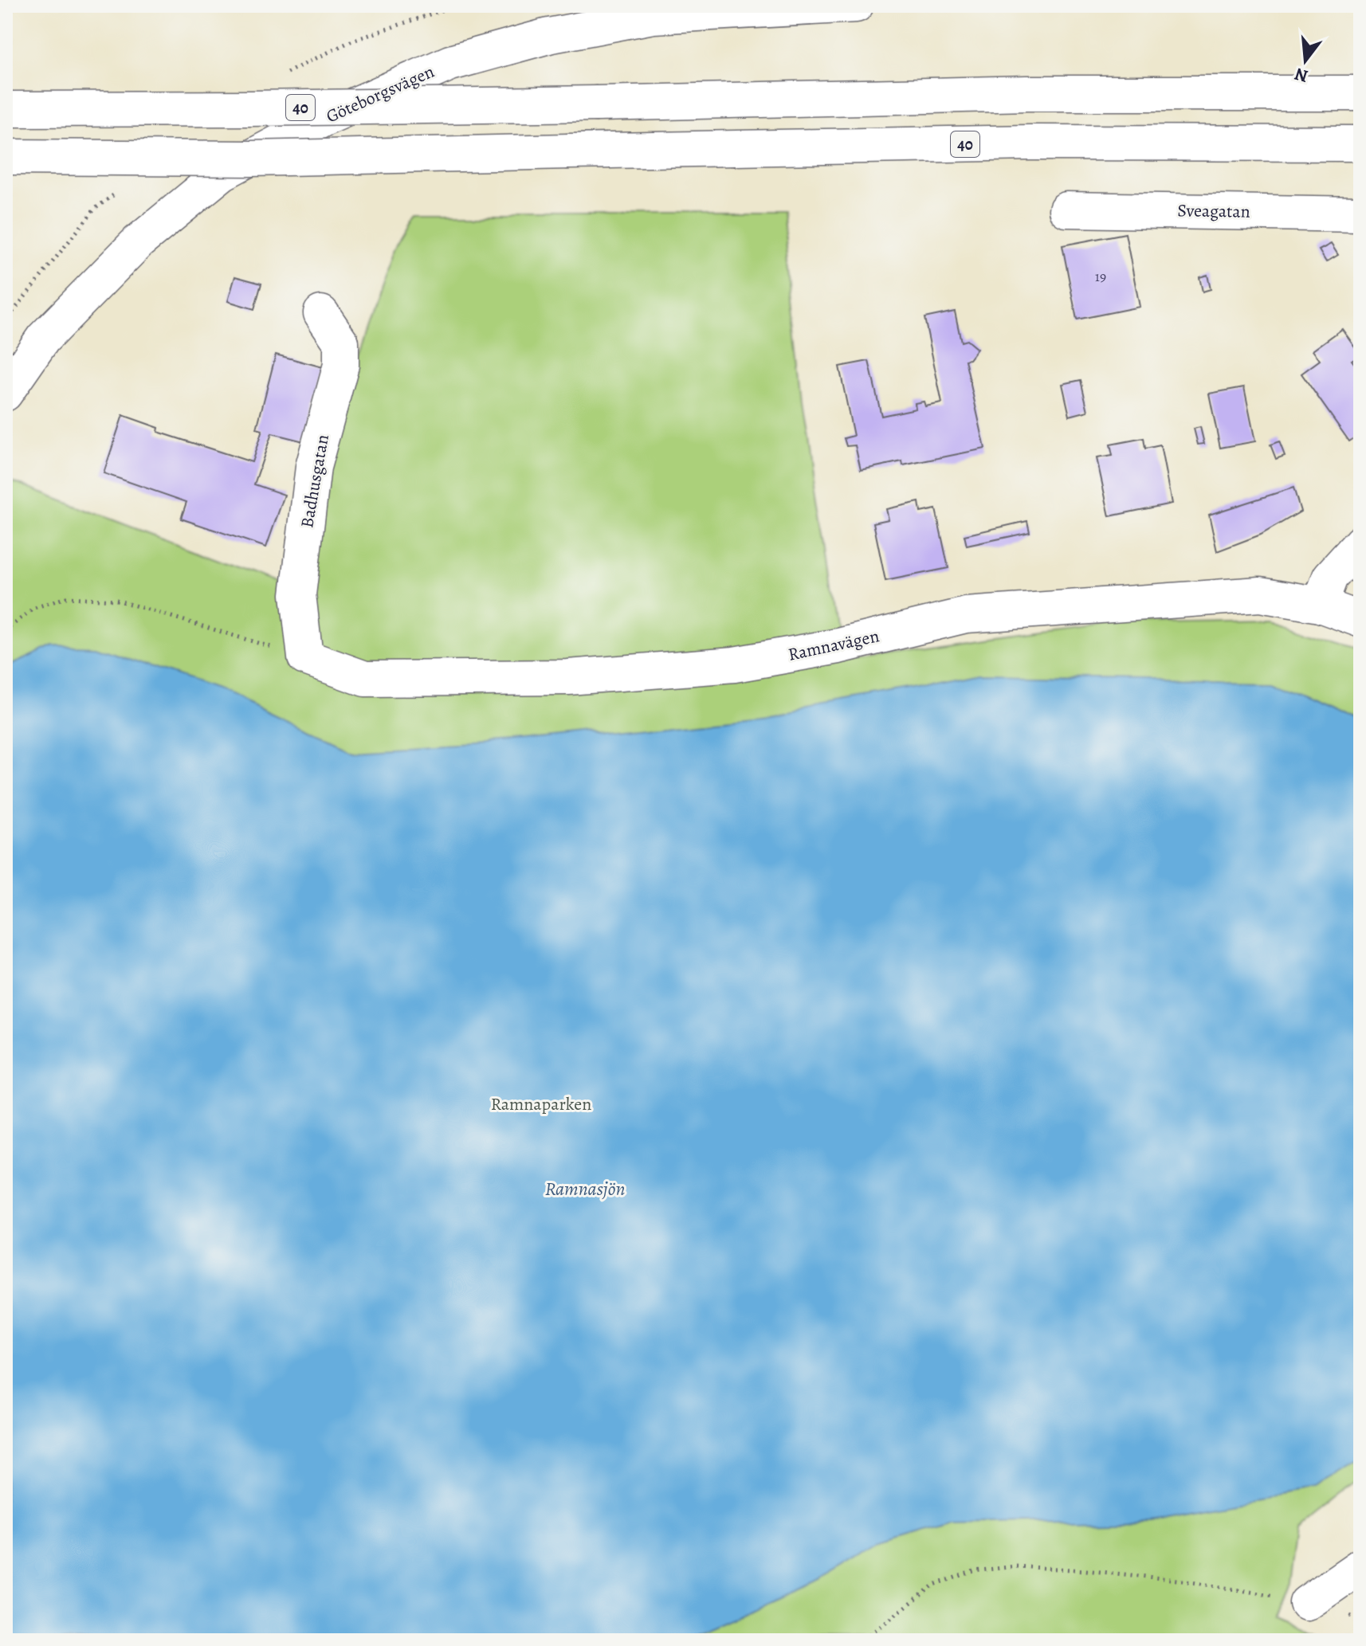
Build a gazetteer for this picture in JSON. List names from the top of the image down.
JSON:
{
  "streets": {
    "main road": [
      "Göteborgsvägen",
      "40",
      "Sveagatan",
      "Badhusgatan",
      "Ramnavägen"
    ]
  },
  "crossings": [
    ["Badhusgatan", "Ramnavägen"]
  ],
  "water": ["Ramnasjön"],
  "parks": ["Ramnaparken"],
  "house_numbers": ["19"],
  "north": "bottom"
}
